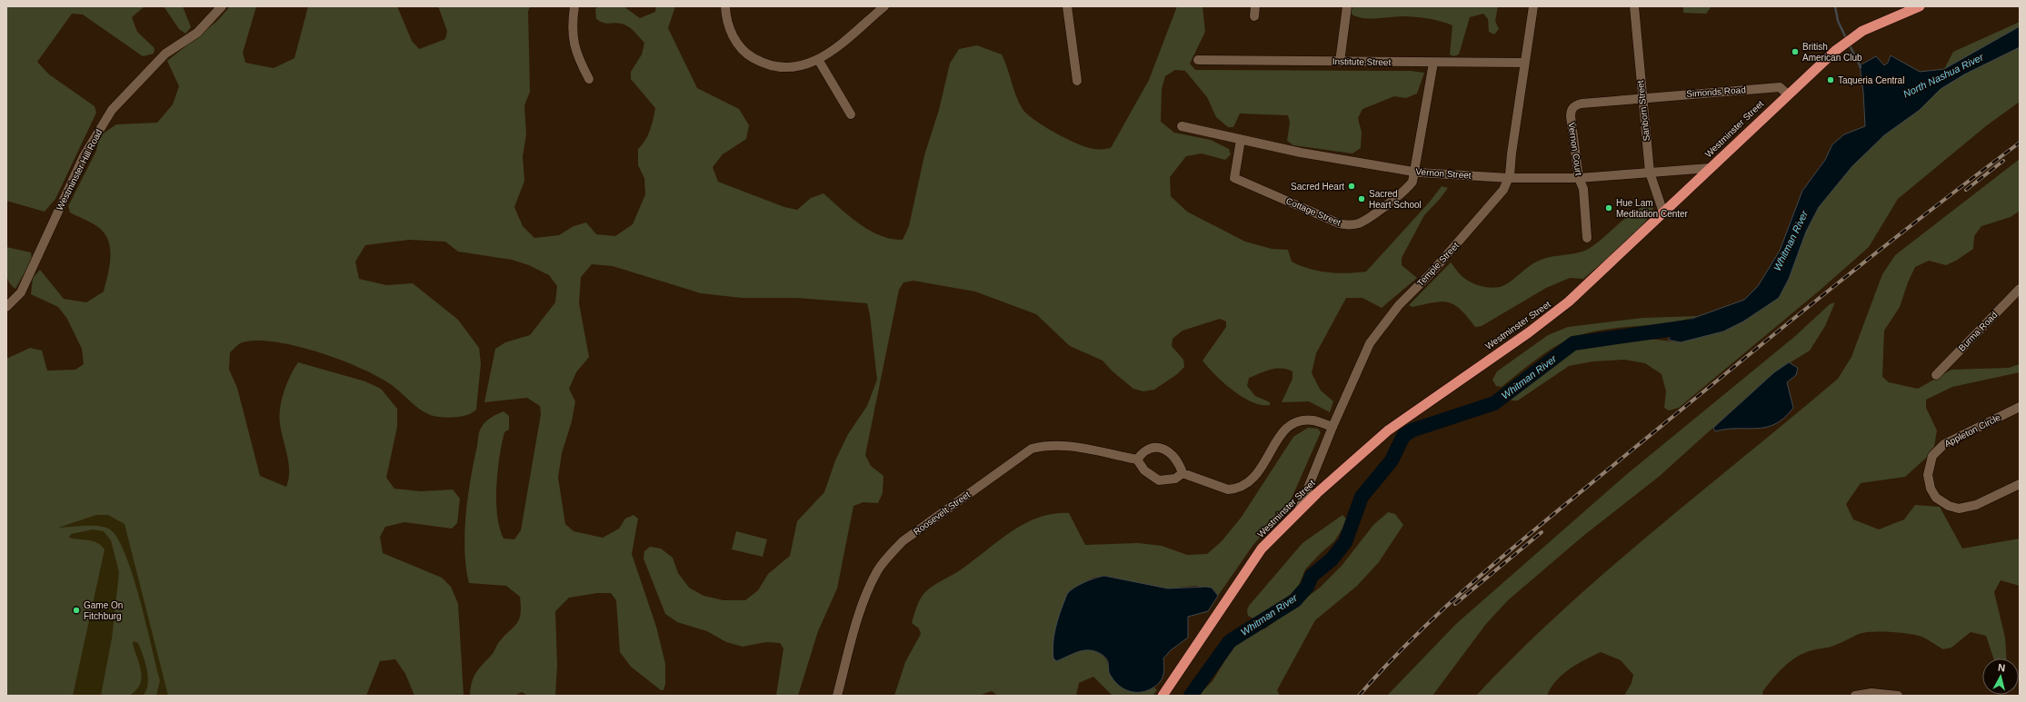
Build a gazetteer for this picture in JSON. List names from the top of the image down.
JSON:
{
  "streets": {
    "highway": ["Westminster Street"],
    "street": [
      "Institute Street",
      "Simonds Road",
      "Sanborn Street",
      "Vernon Court",
      "Westminster Hill Road",
      "Vernon Street",
      "Cottage Street",
      "Temple Street",
      "Burma Road",
      "Appleton Circle",
      "Roosevelt Street"
    ]
  },
  "crossings": [
    ["Institute Street", "Cottage Street"],
    ["Institute Street", "Temple Street"],
    ["Simonds Road", "Sanborn Street"],
    ["Simonds Road", "Westminster Street"],
    ["Simonds Road", "Vernon Court"],
    ["Sanborn Street", "Westminster Street"],
    ["Sanborn Street", "Vernon Court"],
    ["Sanborn Street", "Vernon Street"],
    ["Westminster Street", "Vernon Street"],
    ["Westminster Street", "Temple Street"],
    ["Vernon Court", "Vernon Street"],
    ["Vernon Street", "Cottage Street"],
    ["Vernon Street", "Temple Street"]
  ],
  "water": ["North Nashua River", "Whitman River"],
  "places": [
    "British American Club",
    "Taqueria Central",
    "Sacred Heart",
    "Sacred Heart School",
    "Hue Lam Meditation Center",
    "Game On Fitchburg"
  ],
  "north": "top"
}
